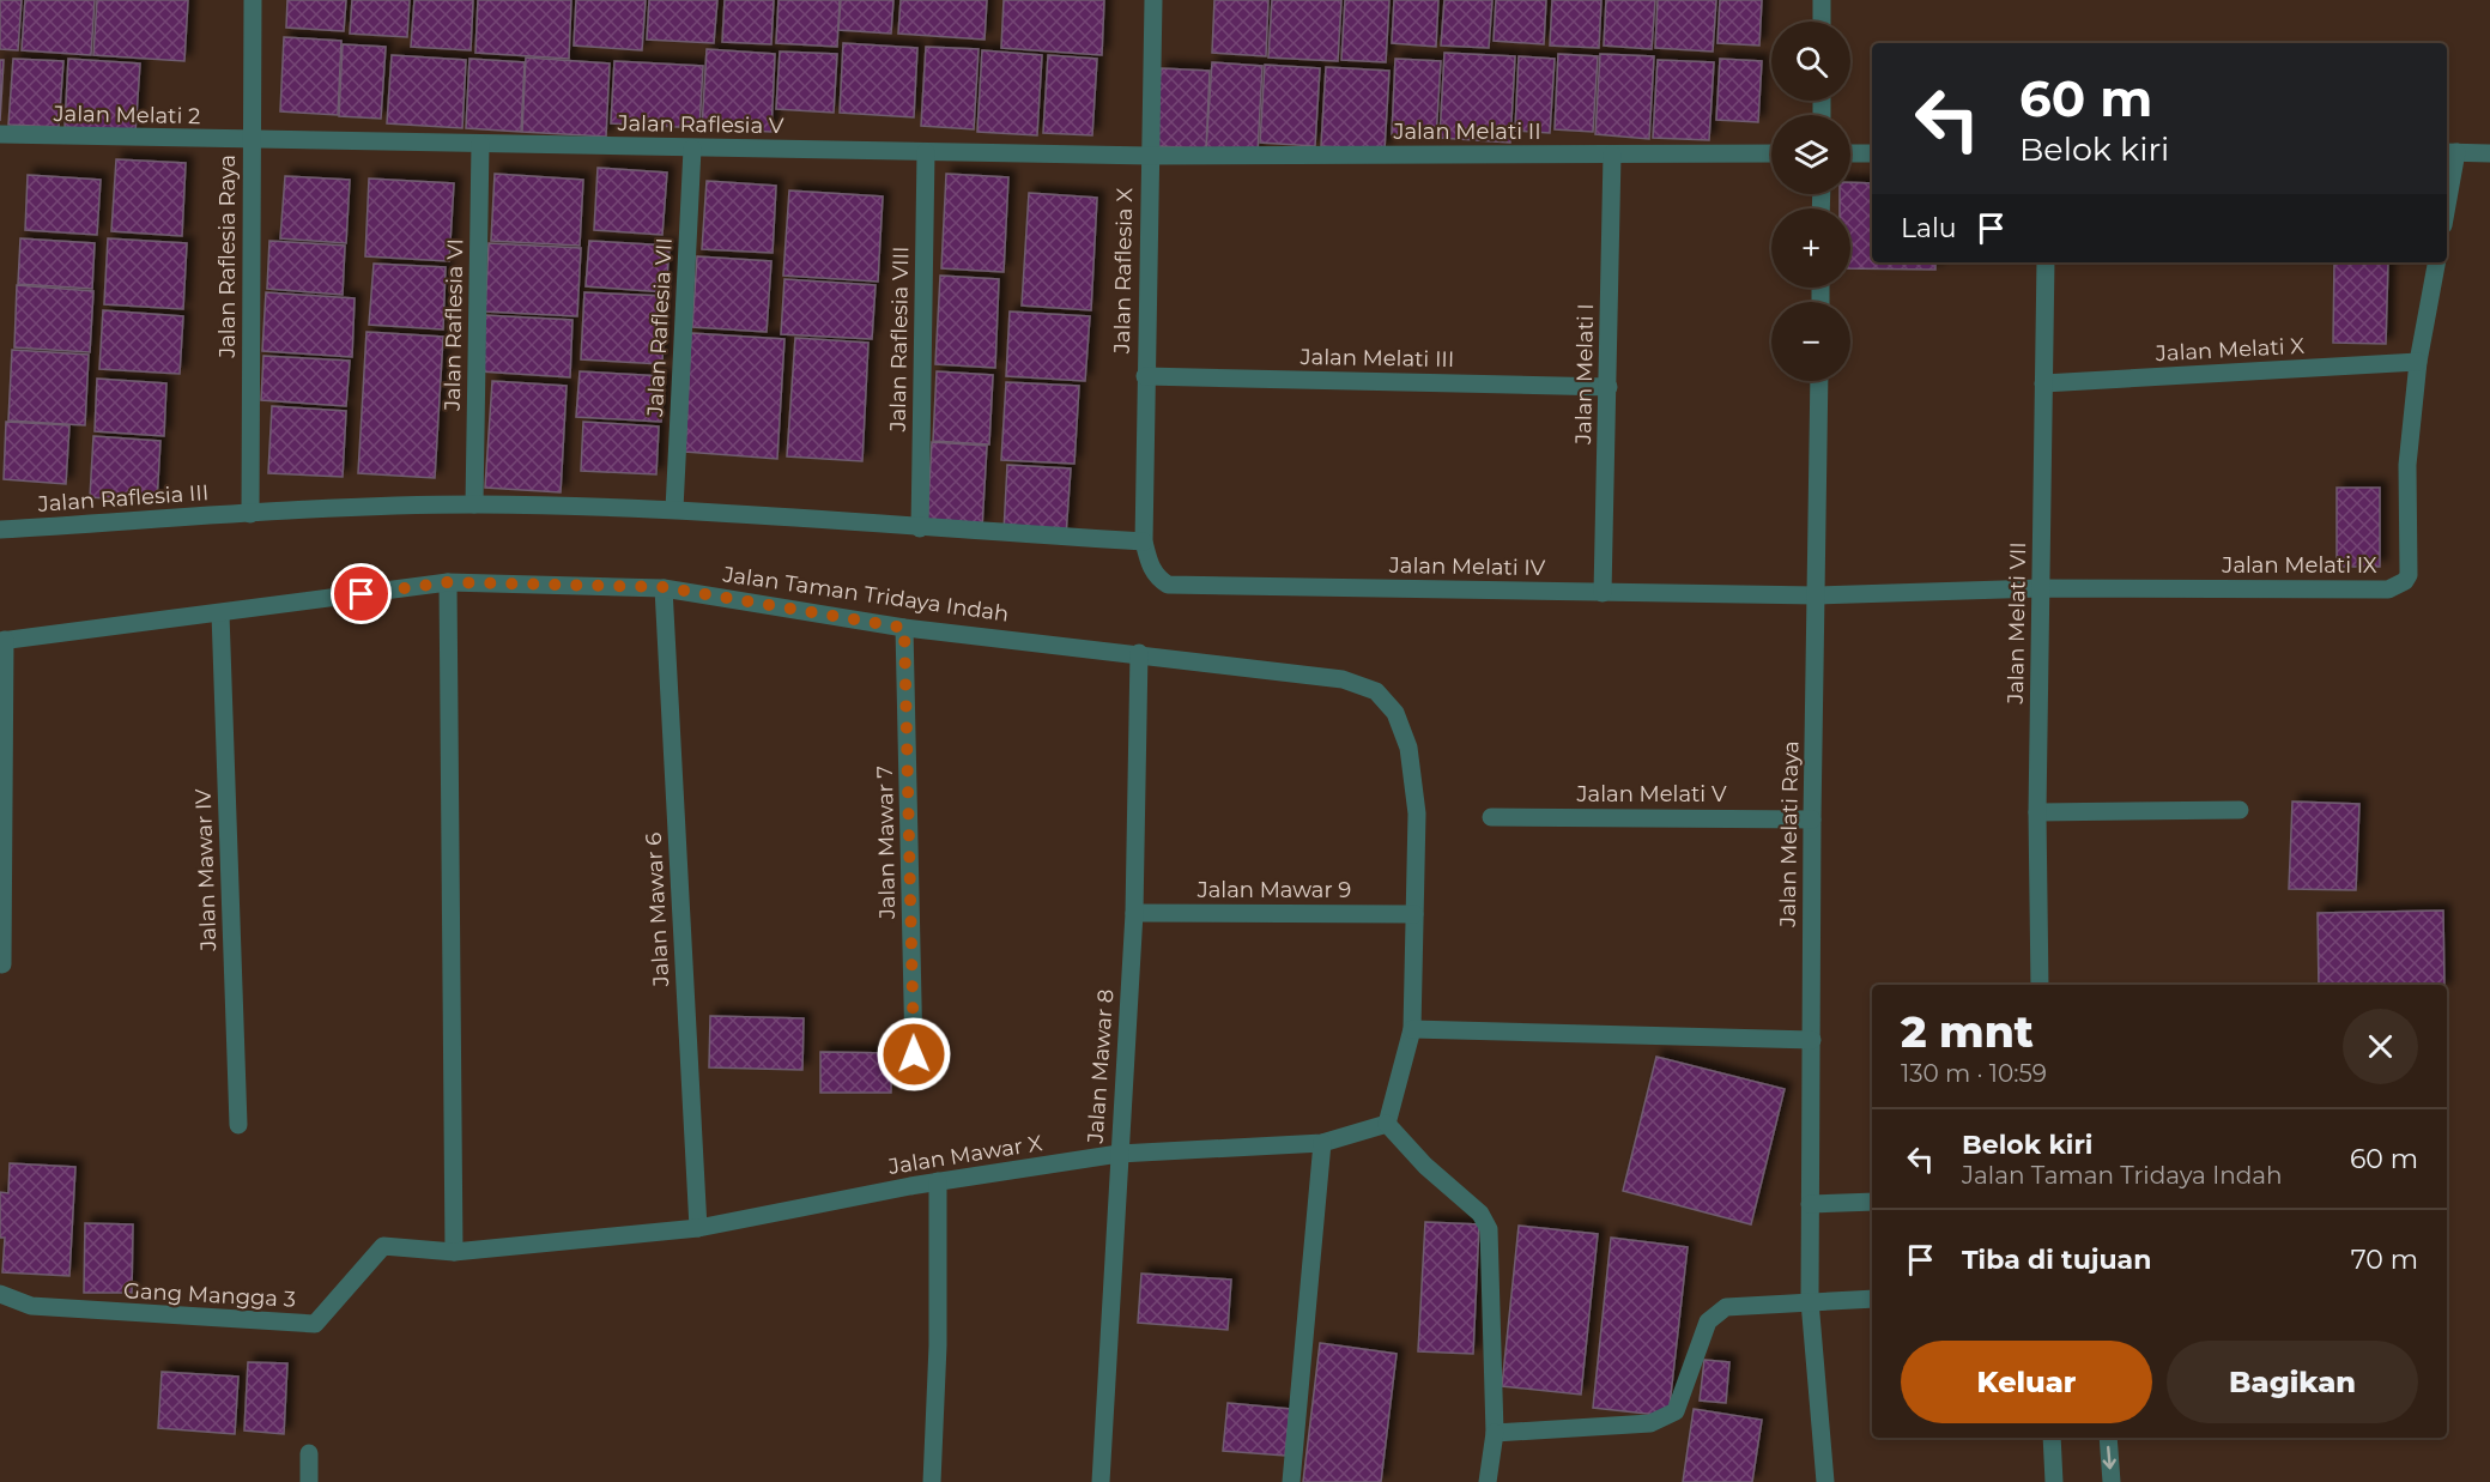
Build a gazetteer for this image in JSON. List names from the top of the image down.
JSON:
{
  "streets": {
    "street": [
      "Jalan Melati 2",
      "Jalan Raflesia V",
      "Jalan Melati II",
      "Jalan Raflesia Raya",
      "Jalan Raflesia X",
      "Jalan Raflesia VI",
      "Jalan Raflesia VII",
      "Jalan Raflesia VIII",
      "Jalan Melati X",
      "Jalan Melati III",
      "Jalan Melati I",
      "Jalan Raflesia III",
      "Jalan Melati IX",
      "Jalan Melati IV",
      "Jalan Taman Tridaya Indah",
      "Jalan Melati VII",
      "Jalan Melati V",
      "Jalan Melati Raya",
      "Jalan Mawar 7",
      "Jalan Mawar IV",
      "Jalan Mawar 9",
      "Jalan Mawar 6",
      "Jalan Mawar 8",
      "Jalan Mawar X",
      "Gang Mangga 3"
    ]
  },
  "crossings": [
    ["Jalan Melati 2", "Jalan Raflesia V"],
    ["Jalan Melati 2", "Jalan Raflesia Raya"],
    ["Jalan Raflesia V", "Jalan Melati II"],
    ["Jalan Raflesia V", "Jalan Raflesia Raya"],
    ["Jalan Raflesia V", "Jalan Raflesia X"],
    ["Jalan Raflesia V", "Jalan Raflesia VI"],
    ["Jalan Raflesia V", "Jalan Raflesia VII"],
    ["Jalan Raflesia V", "Jalan Raflesia VIII"],
    ["Jalan Melati II", "Jalan Raflesia X"],
    ["Jalan Melati II", "Jalan Melati I"],
    ["Jalan Raflesia Raya", "Jalan Raflesia III"],
    ["Jalan Raflesia X", "Jalan Melati III"],
    ["Jalan Raflesia X", "Jalan Raflesia III"],
    ["Jalan Raflesia X", "Jalan Melati IV"],
    ["Jalan Raflesia VI", "Jalan Raflesia III"],
    ["Jalan Raflesia VII", "Jalan Raflesia III"],
    ["Jalan Raflesia VIII", "Jalan Raflesia III"],
    ["Jalan Melati X", "Jalan Melati IX"],
    ["Jalan Melati X", "Jalan Melati VII"],
    ["Jalan Melati III", "Jalan Melati I"],
    ["Jalan Melati I", "Jalan Melati IV"],
    ["Jalan Raflesia III", "Jalan Melati IV"],
    ["Jalan Melati IX", "Jalan Melati IV"],
    ["Jalan Melati IX", "Jalan Melati VII"],
    ["Jalan Melati IX", "Jalan Melati Raya"],
    ["Jalan Melati IV", "Jalan Melati Raya"],
    ["Jalan Taman Tridaya Indah", "Jalan Mawar 7"],
    ["Jalan Taman Tridaya Indah", "Jalan Mawar IV"],
    ["Jalan Taman Tridaya Indah", "Jalan Mawar 9"],
    ["Jalan Taman Tridaya Indah", "Jalan Mawar 6"],
    ["Jalan Taman Tridaya Indah", "Jalan Mawar 8"],
    ["Jalan Melati V", "Jalan Melati Raya"],
    ["Jalan Mawar 9", "Jalan Mawar 8"],
    ["Jalan Mawar 6", "Jalan Mawar X"],
    ["Jalan Mawar 8", "Jalan Mawar X"],
    ["Jalan Mawar X", "Gang Mangga 3"]
  ],
  "page": {
    "map_buttons": ["+", "−"],
    "turn": ["60 m", "Belok kiri"],
    "then": "Lalu",
    "heading": ["2 mnt", "130 m · 10:59"],
    "list": [
      {
        "name": "Belok kiri",
        "note": "Jalan Taman Tridaya Indah",
        "value": "60 m"
      },
      {
        "name": "Tiba di tujuan",
        "value": "70 m"
      }
    ],
    "buttons": ["Keluar", "Bagikan"]
  }
}
